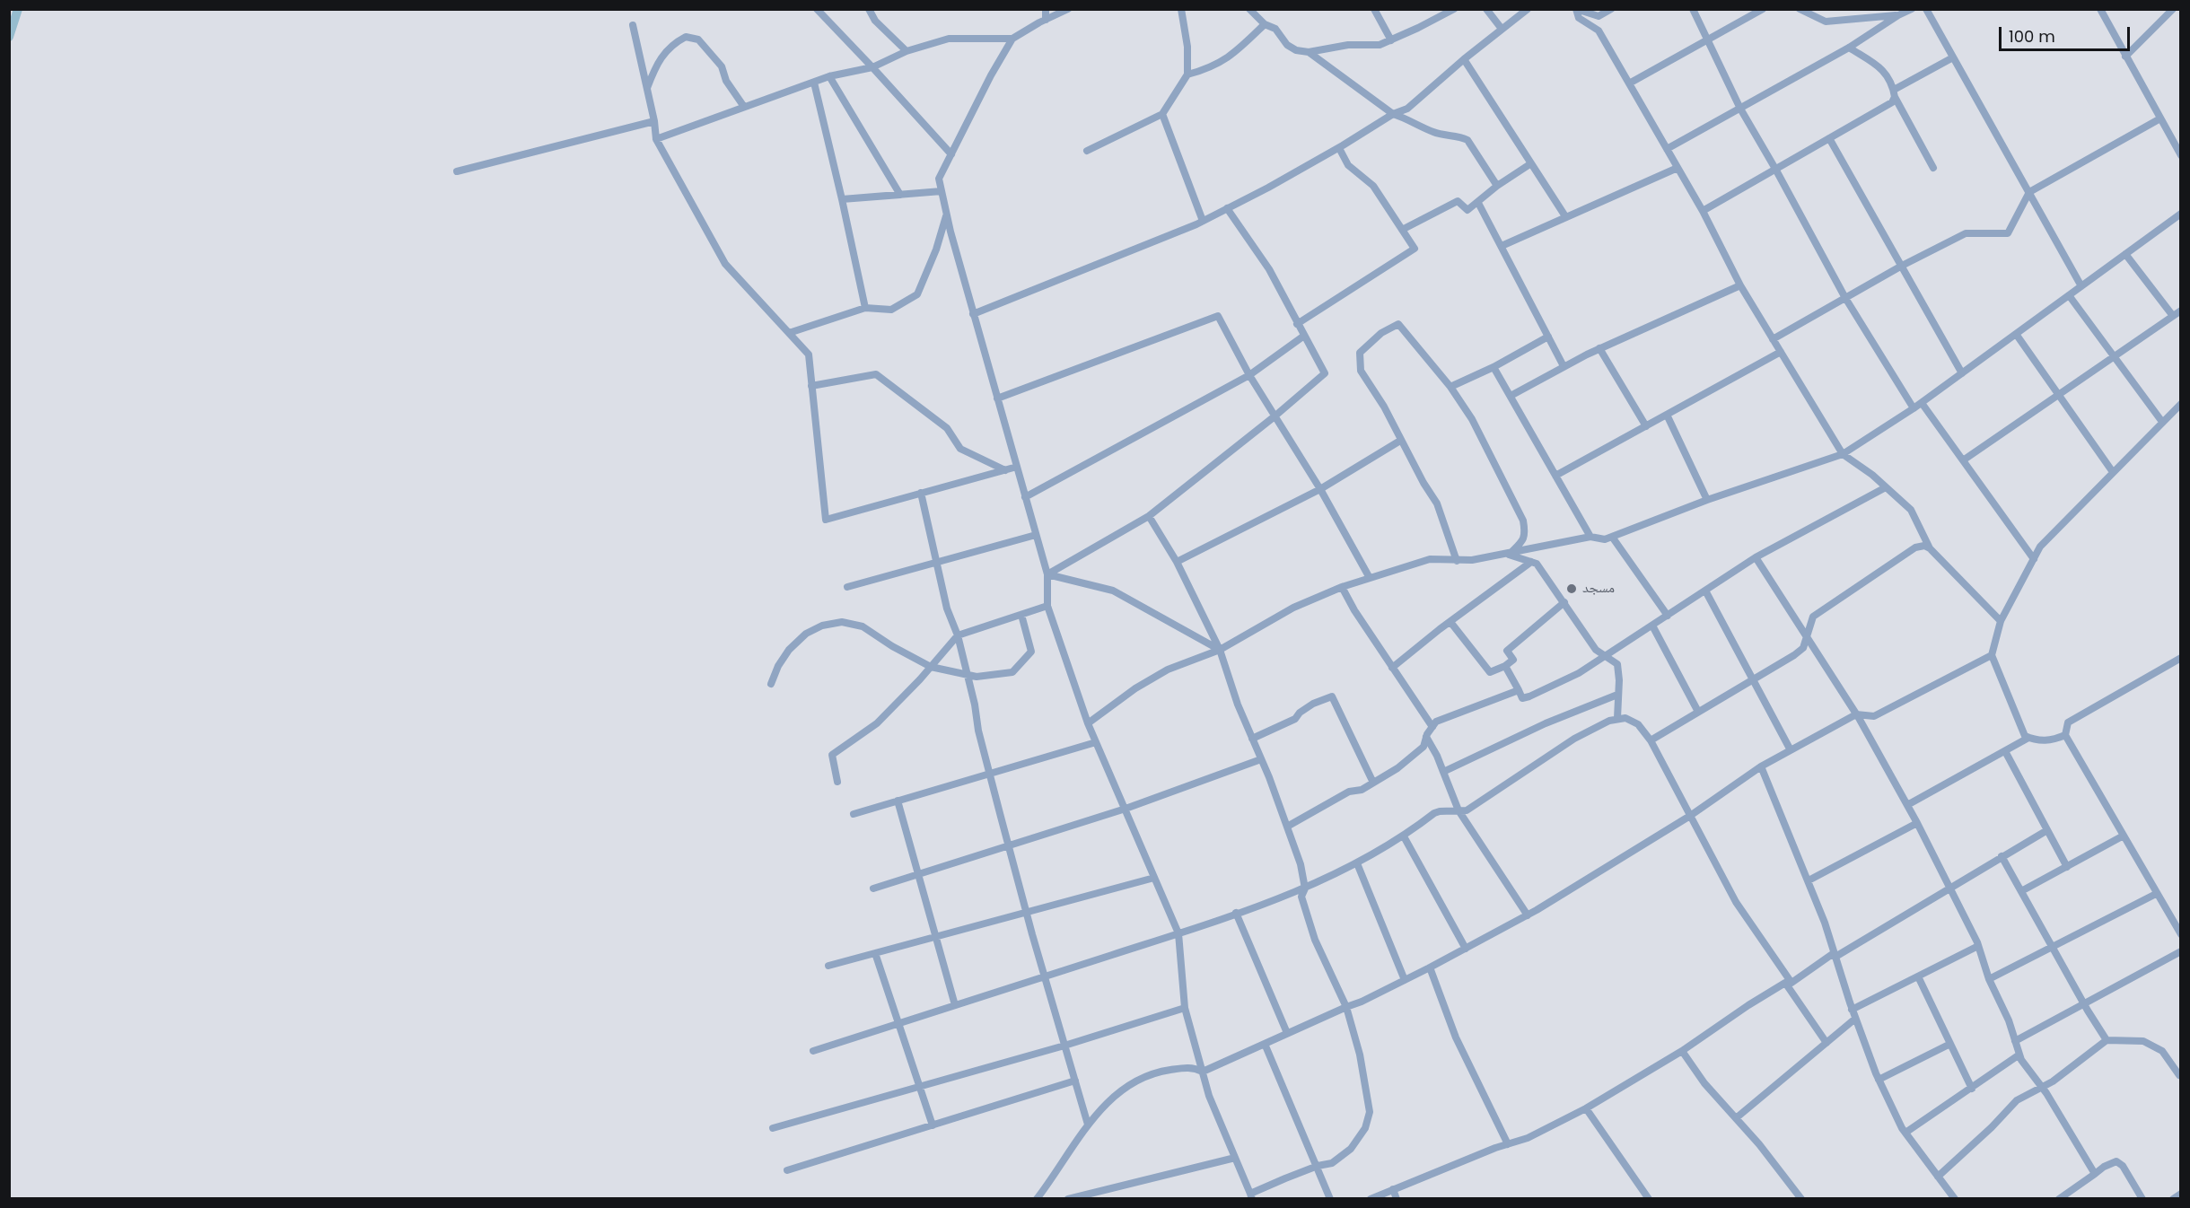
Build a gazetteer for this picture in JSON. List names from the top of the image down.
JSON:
{
  "places": ["مسجد"],
  "scale_bar": "100 m"
}
